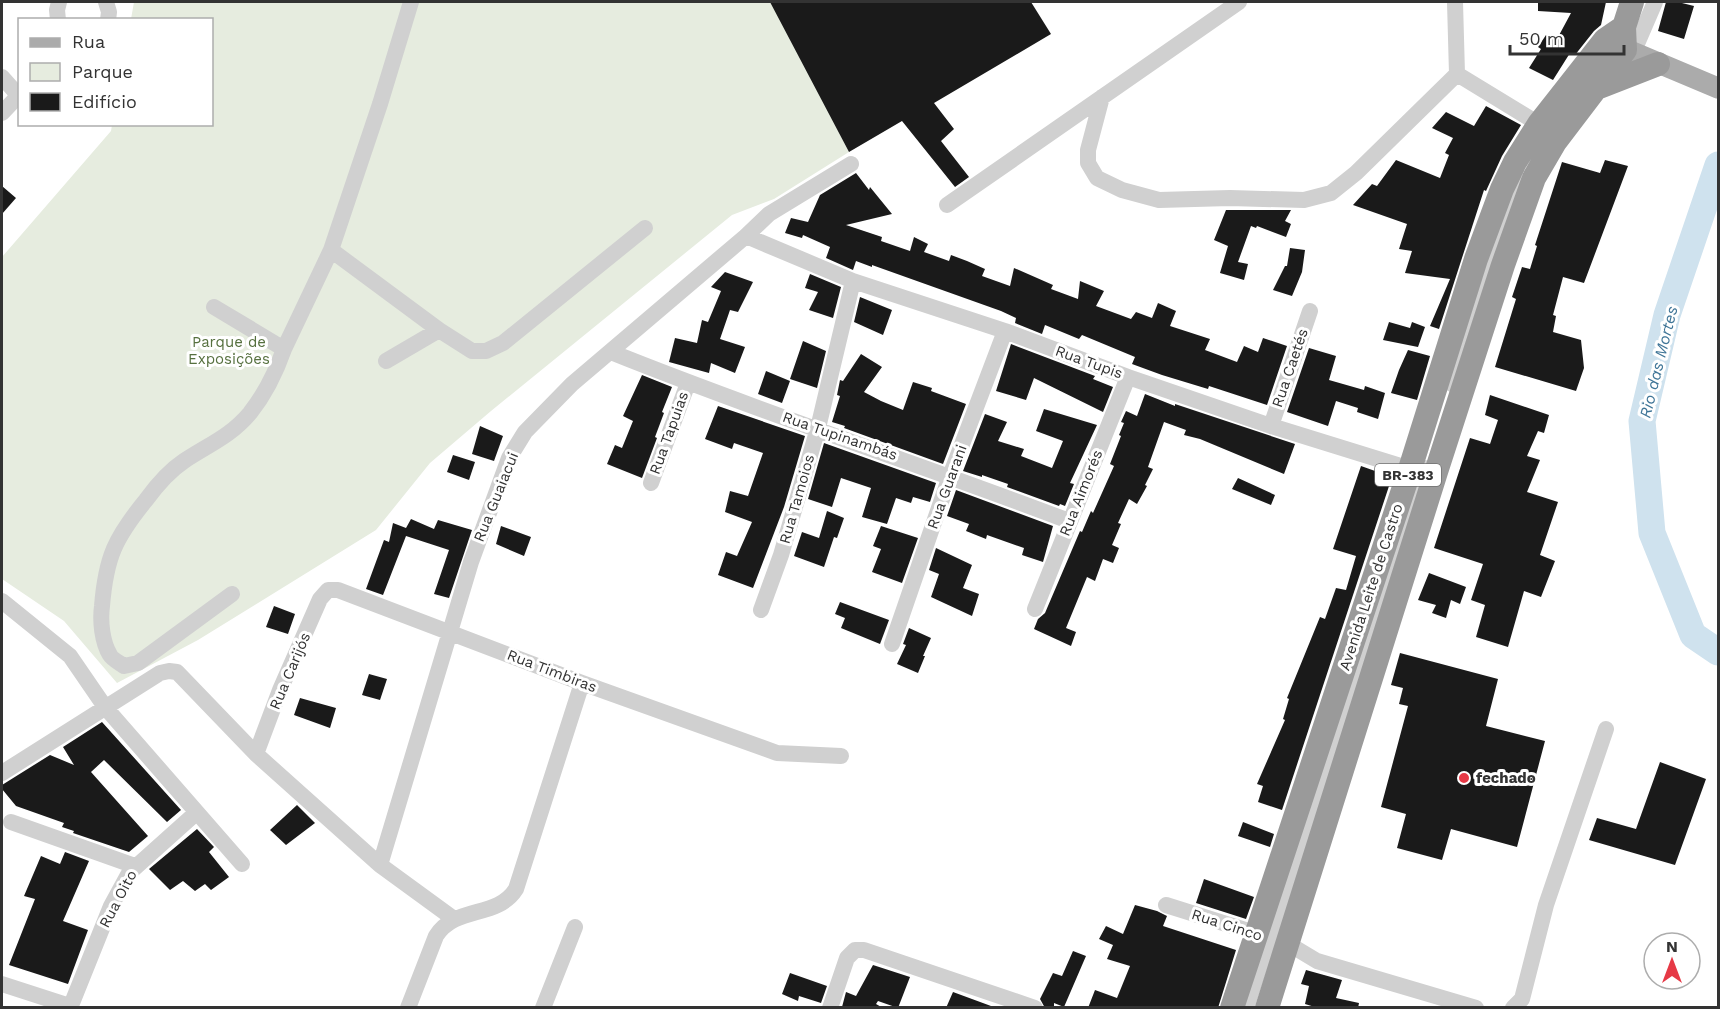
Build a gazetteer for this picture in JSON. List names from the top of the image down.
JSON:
{
  "streets": {
    "highway": ["BR-383", "Avenida Leite de Castro"],
    "street": [
      "Rua Tupis",
      "Rua Caetés",
      "Rua Tapuias",
      "Rua Tupinambás",
      "Rua Guarani",
      "Rua Aimorés",
      "Rua Guaiacui",
      "Rua Tamoios",
      "Rua Carijós",
      "Rua Timbiras",
      "Rua Oito",
      "Rua Cinco"
    ]
  },
  "crossings": [
    ["Rua Tupis", "Rua Caetés"],
    ["Rua Tupis", "Rua Guarani"],
    ["Rua Tupis", "Rua Aimorés"],
    ["Rua Tupis", "Rua Guaiacui"],
    ["Rua Tupis", "Rua Tamoios"],
    ["Rua Tupis", "Avenida Leite de Castro"],
    ["Rua Tapuias", "Rua Tupinambás"],
    ["Rua Tupinambás", "Rua Guarani"],
    ["Rua Tupinambás", "Rua Aimorés"],
    ["Rua Tupinambás", "Rua Guaiacui"],
    ["Rua Tupinambás", "Rua Tamoios"],
    ["BR-383", "Avenida Leite de Castro"],
    ["Rua Guaiacui", "Rua Timbiras"],
    ["Avenida Leite de Castro", "Rua Cinco"],
    ["Rua Carijós", "Rua Timbiras"]
  ],
  "water": ["Rio das Mortes"],
  "parks": ["Parque de Exposições"],
  "places": ["fechado"],
  "legend": ["Rua", "Parque", "Edifício"],
  "scale_bar": "50 m",
  "north": "top"
}
